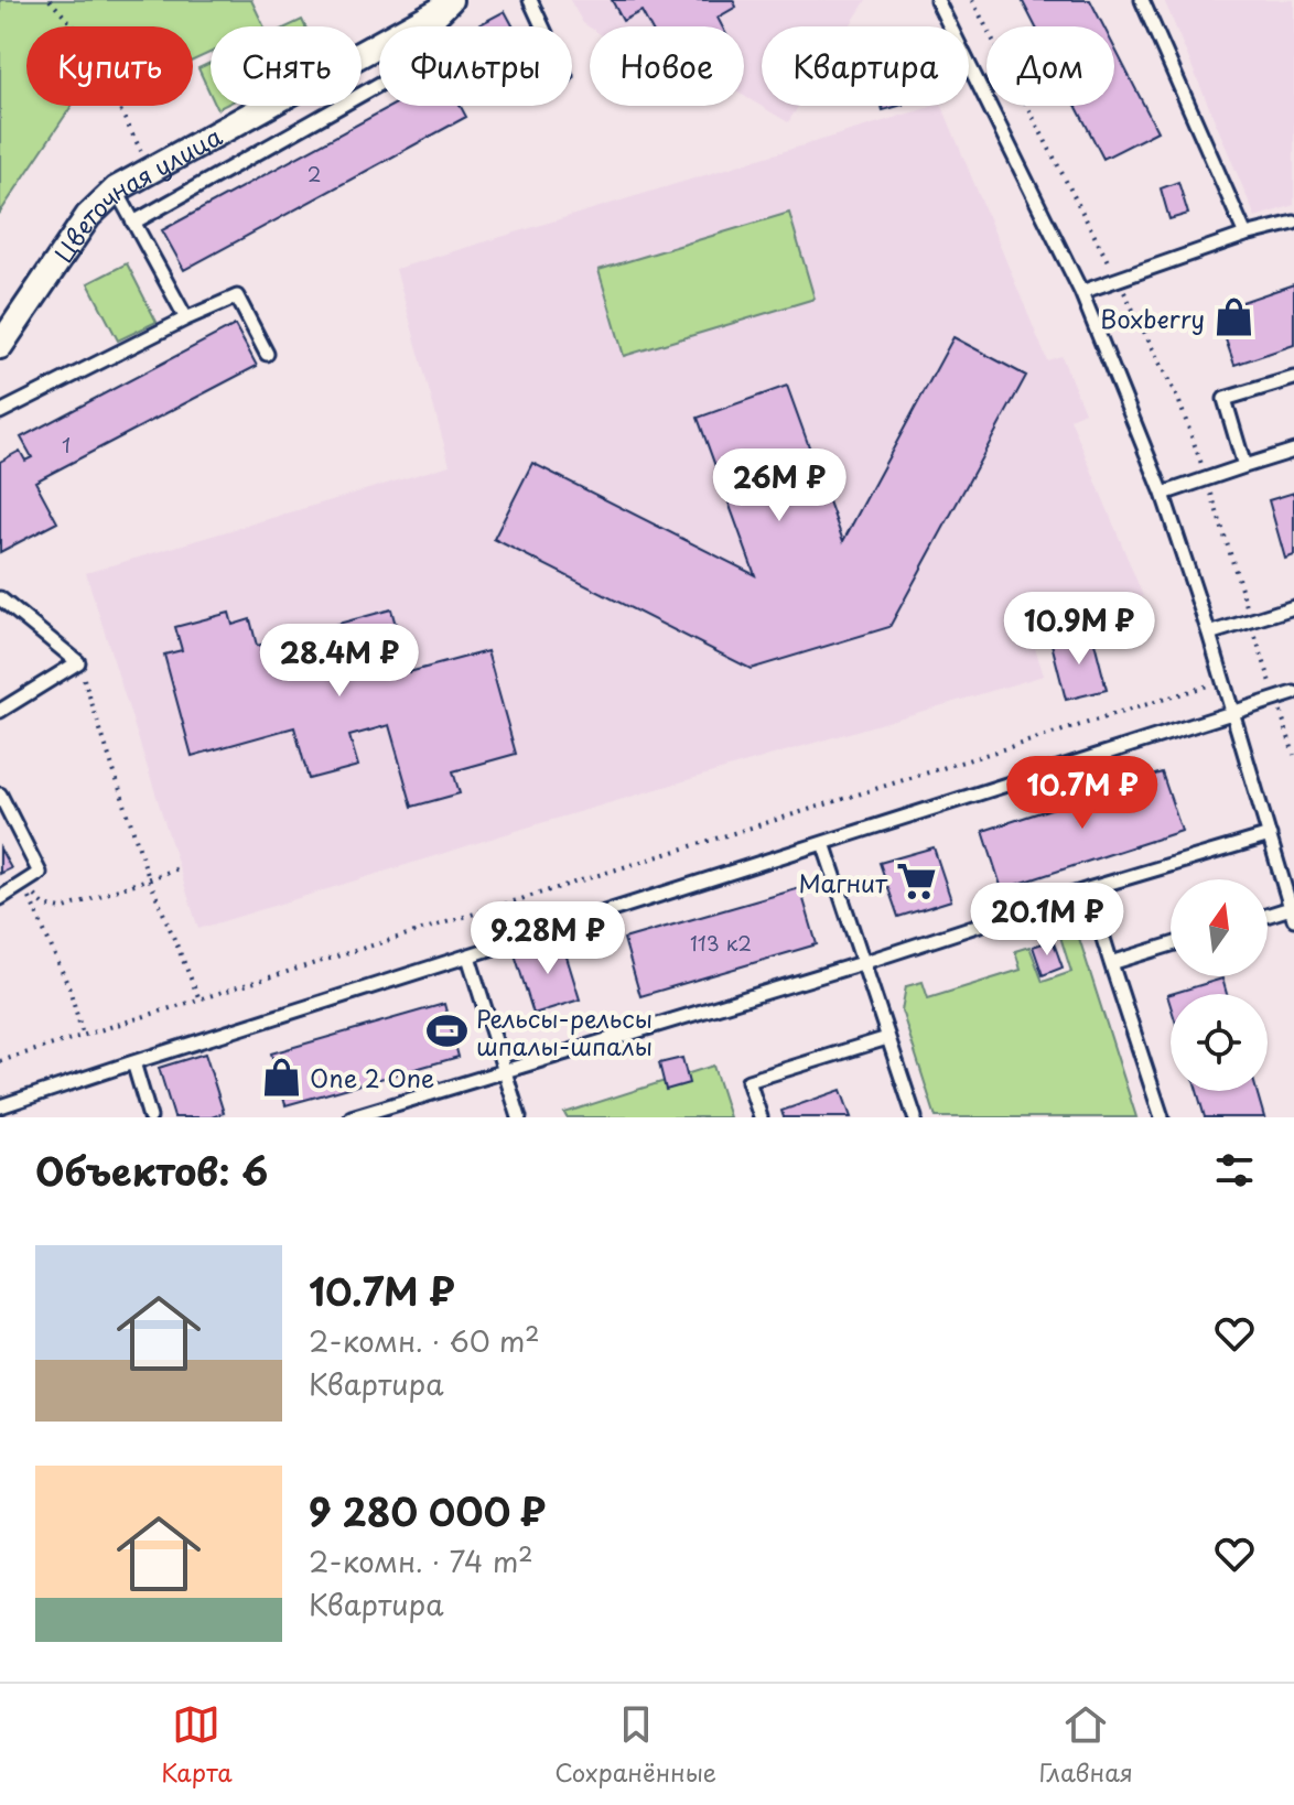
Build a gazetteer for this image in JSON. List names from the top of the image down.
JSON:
{
  "streets": {
    "street": ["Цветочная улица"]
  },
  "places": {
    "shop": ["Boxberry", "One 2 One"],
    "supermarket": ["Магнит"],
    "sports": ["Рельсы-рельсы шпалы-шпалы"]
  },
  "house_numbers": ["2", "1", "113 к2"],
  "north": "top",
  "page": {
    "chip": [
      "Купить",
      "Снять",
      "Фильтры",
      "Новое",
      "Квартира",
      "Дом"
    ],
    "price": [
      "26M ₽",
      "10.9M ₽",
      "28.4M ₽",
      "10.7M ₽",
      "20.1M ₽",
      "9.28M ₽"
    ],
    "heading": "Объектов: 6",
    "list": [
      {
        "name": "10.7M ₽",
        "note": "2-комн. · 60 m² · Квартира"
      },
      {
        "name": "9 280 000 ₽",
        "note": "2-комн. · 74 m² · Квартира"
      }
    ],
    "tabs": ["Карта", "Сохранённые", "Главная"]
  }
}
